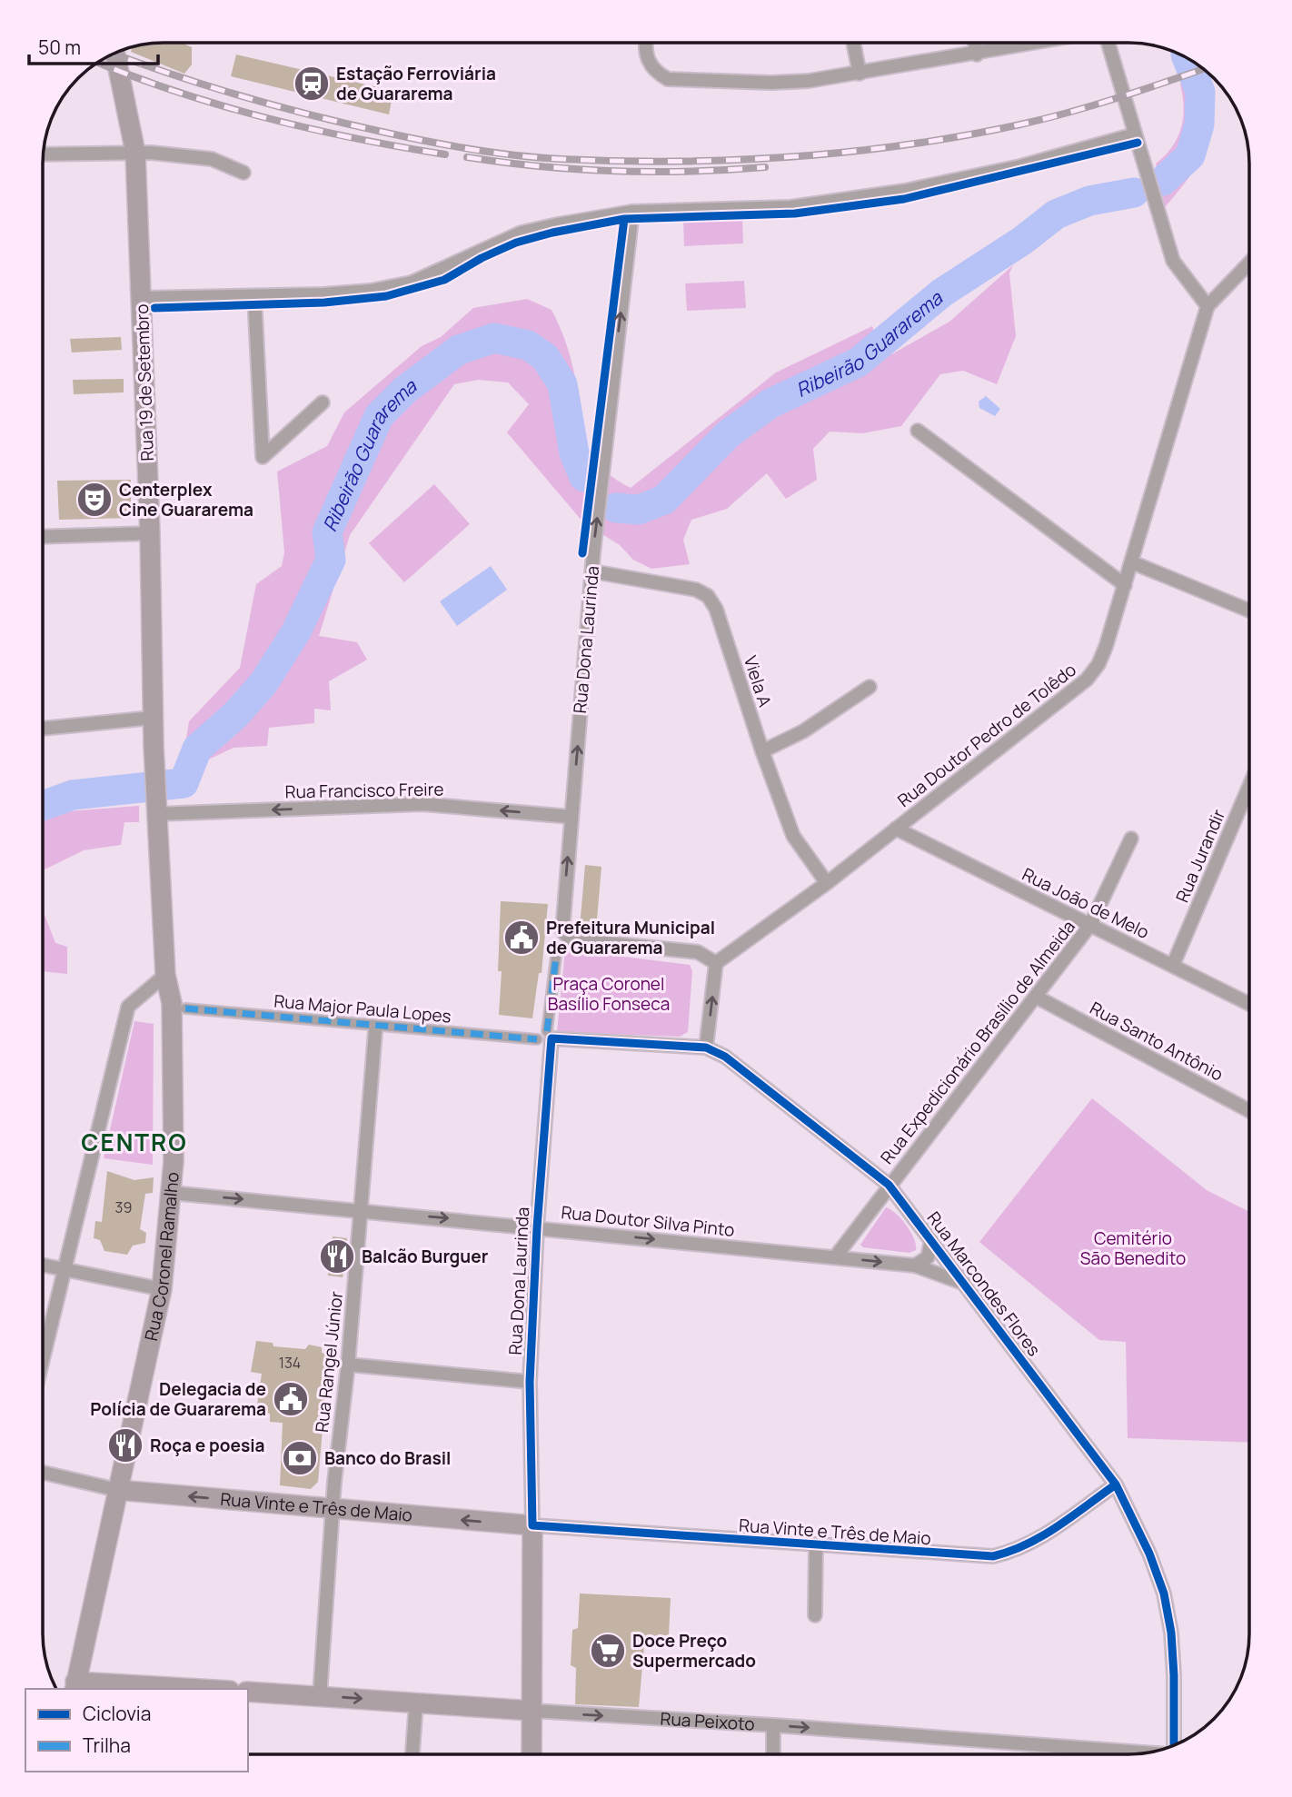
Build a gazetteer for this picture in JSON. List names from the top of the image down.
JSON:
{
  "streets": {
    "main road": [
      "Rua 19 de Setembro",
      "Rua Dona Laurinda",
      "Rua Coronel Ramalho",
      "Rua Vinte e Três de Maio",
      "Rua Peixoto"
    ],
    "street": [
      "Viela A",
      "Rua Doutor Pedro de Tolêdo",
      "Rua Francisco Freire",
      "Rua Jurandir",
      "Rua João de Melo",
      "Rua Major Paula Lopes",
      "Rua Santo Antônio",
      "Rua Expedicionário Brasílio de Almeida",
      "Rua Doutor Silva Pinto",
      "Rua Marcondes Flores",
      "Rua Rangel Júnior"
    ]
  },
  "crossings": [
    ["Rua 19 de Setembro", "Rua Francisco Freire"],
    ["Rua 19 de Setembro", "Rua Coronel Ramalho"],
    ["Rua Dona Laurinda", "Viela A"],
    ["Rua Dona Laurinda", "Rua Doutor Pedro de Tolêdo"],
    ["Rua Dona Laurinda", "Rua Francisco Freire"],
    ["Rua Dona Laurinda", "Rua Doutor Silva Pinto"],
    ["Rua Dona Laurinda", "Rua Marcondes Flores"],
    ["Rua Dona Laurinda", "Rua Vinte e Três de Maio"],
    ["Rua Dona Laurinda", "Rua Peixoto"],
    ["Viela A", "Rua Doutor Pedro de Tolêdo"],
    ["Rua Doutor Pedro de Tolêdo", "Rua João de Melo"],
    ["Rua Francisco Freire", "Rua Coronel Ramalho"],
    ["Rua Jurandir", "Rua João de Melo"],
    ["Rua João de Melo", "Rua Expedicionário Brasílio de Almeida"],
    ["Rua Santo Antônio", "Rua Expedicionário Brasílio de Almeida"],
    ["Rua Expedicionário Brasílio de Almeida", "Rua Doutor Silva Pinto"],
    ["Rua Expedicionário Brasílio de Almeida", "Rua Marcondes Flores"],
    ["Rua Doutor Silva Pinto", "Rua Coronel Ramalho"],
    ["Rua Doutor Silva Pinto", "Rua Marcondes Flores"],
    ["Rua Doutor Silva Pinto", "Rua Rangel Júnior"],
    ["Rua Coronel Ramalho", "Rua Vinte e Três de Maio"],
    ["Rua Marcondes Flores", "Rua Vinte e Três de Maio"],
    ["Rua Rangel Júnior", "Rua Vinte e Três de Maio"],
    ["Rua Rangel Júnior", "Rua Peixoto"]
  ],
  "one_way": [
    "Rua Dona Laurinda",
    "Rua Francisco Freire",
    "Rua Doutor Silva Pinto",
    "Rua Peixoto"
  ],
  "districts": ["CENTRO"],
  "water": ["Ribeirão Guararema"],
  "parks": ["Praça Coronel Basílio Fonseca", "Cemitério São Benedito"],
  "places": {
    "station": ["Estação Ferroviária de Guararema"],
    "theatre": ["Centerplex Cine Guararema"],
    "public building": ["Prefeitura Municipal de Guararema", "Delegacia de Polícia de Guararema"],
    "restaurant": ["Balcão Burguer", "Roça e poesia"],
    "bank": ["Banco do Brasil"],
    "supermarket": ["Doce Preço Supermercado"]
  },
  "house_numbers": ["39", "134"],
  "legend": ["Ciclovia", "Trilha"],
  "scale_bar": "50 m"
}
